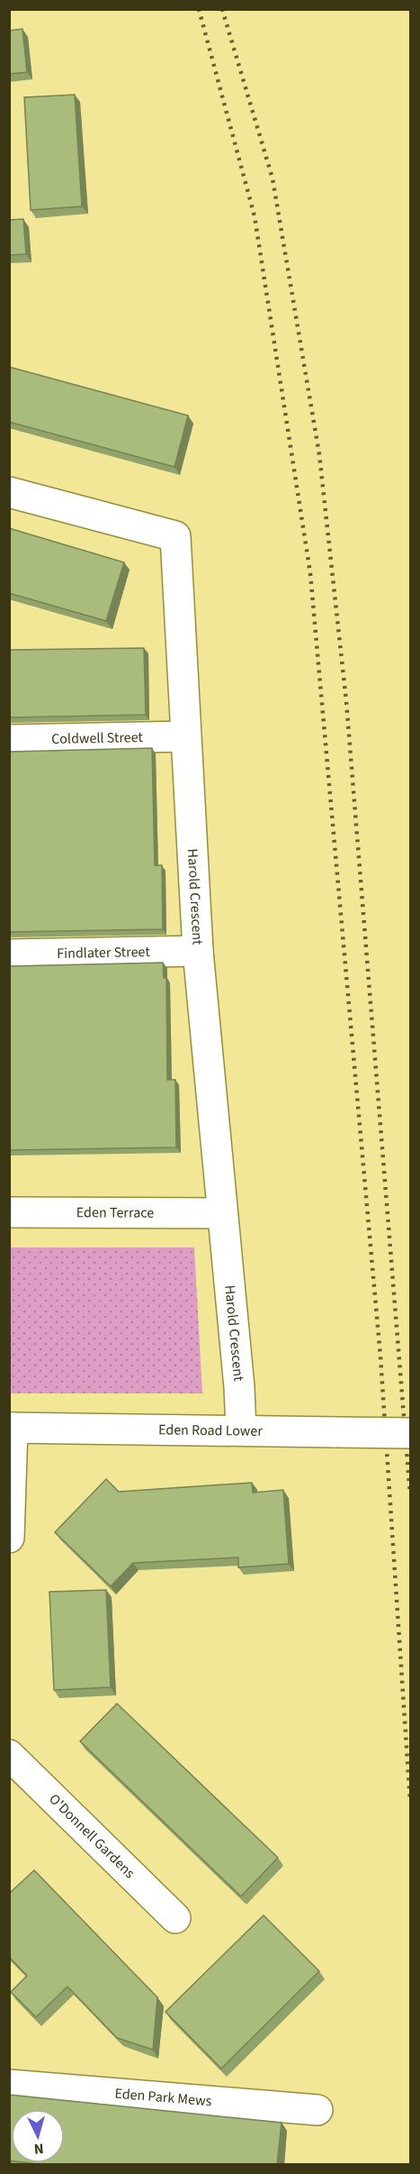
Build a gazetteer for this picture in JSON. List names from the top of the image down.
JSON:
{
  "streets": {
    "street": [
      "Coldwell Street",
      "Harold Crescent",
      "Findlater Street",
      "Eden Terrace",
      "Eden Road Lower",
      "O'Donnell Gardens",
      "Eden Park Mews"
    ]
  },
  "crossings": [
    ["Coldwell Street", "Harold Crescent"],
    ["Harold Crescent", "Findlater Street"],
    ["Harold Crescent", "Eden Terrace"],
    ["Harold Crescent", "Eden Road Lower"]
  ],
  "north": "bottom"
}
